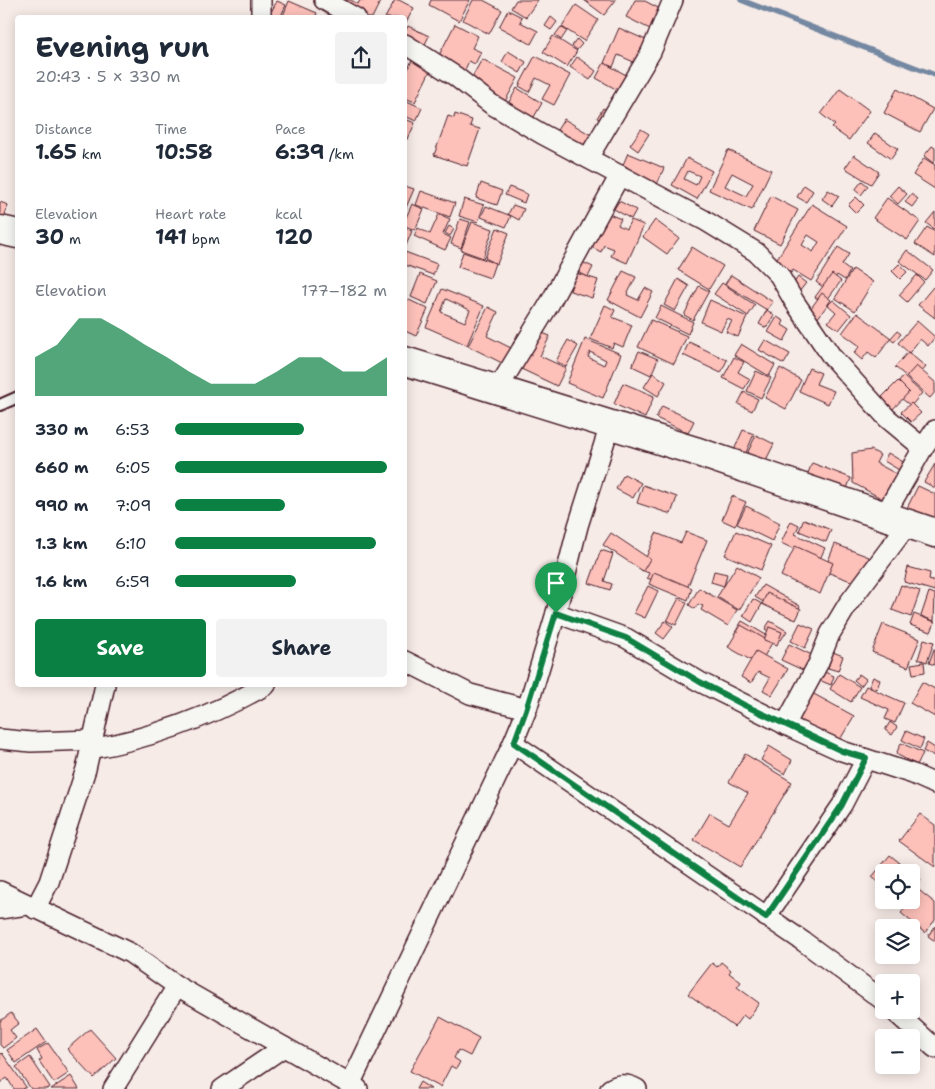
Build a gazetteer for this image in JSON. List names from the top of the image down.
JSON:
{
  "page": {
    "heading": ["Evening run", "20:43 · 5 × 330 m"],
    "stats": [
      ["Distance", "1.65 km"],
      ["Time", "10:58"],
      ["Pace", "6:39 /km"],
      ["Elevation", "30 m"],
      ["Heart rate", "141 bpm"],
      ["kcal", "120"]
    ],
    "chart": ["Elevation", "177–182 m"],
    "list": [
      {
        "name": "330 m",
        "note": "6:53"
      },
      {
        "name": "660 m",
        "note": "6:05"
      },
      {
        "name": "990 m",
        "note": "7:09"
      },
      {
        "name": "1.3 km",
        "note": "6:10"
      },
      {
        "name": "1.6 km",
        "note": "6:59"
      }
    ],
    "buttons": ["Save", "Share"],
    "map_buttons": ["+", "−"]
  }
}
